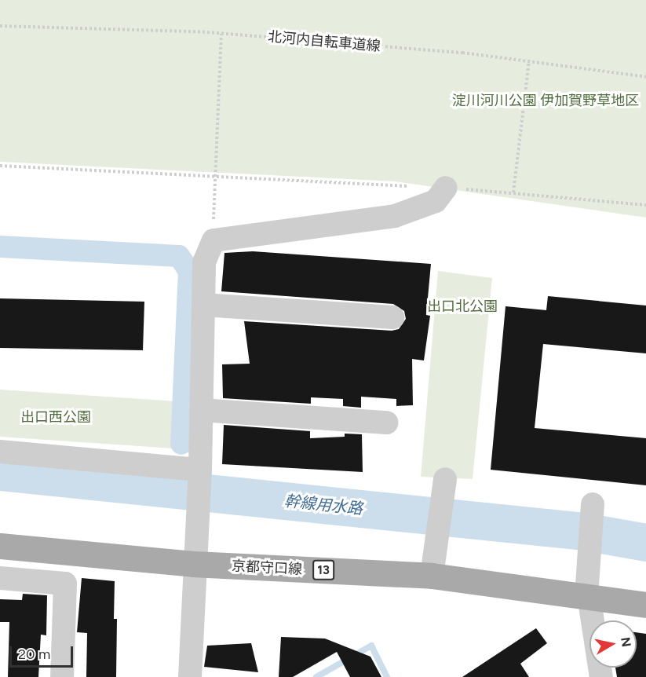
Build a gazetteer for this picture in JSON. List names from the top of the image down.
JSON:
{
  "streets": {
    "main road": ["京都守口線", "13"],
    "path": ["北河内自転車道線"]
  },
  "water": ["幹線用水路"],
  "parks": ["淀川河川公園 伊加賀野草地区", "出口北公園", "出口西公園"],
  "scale_bar": "20 m",
  "north": "right"
}
